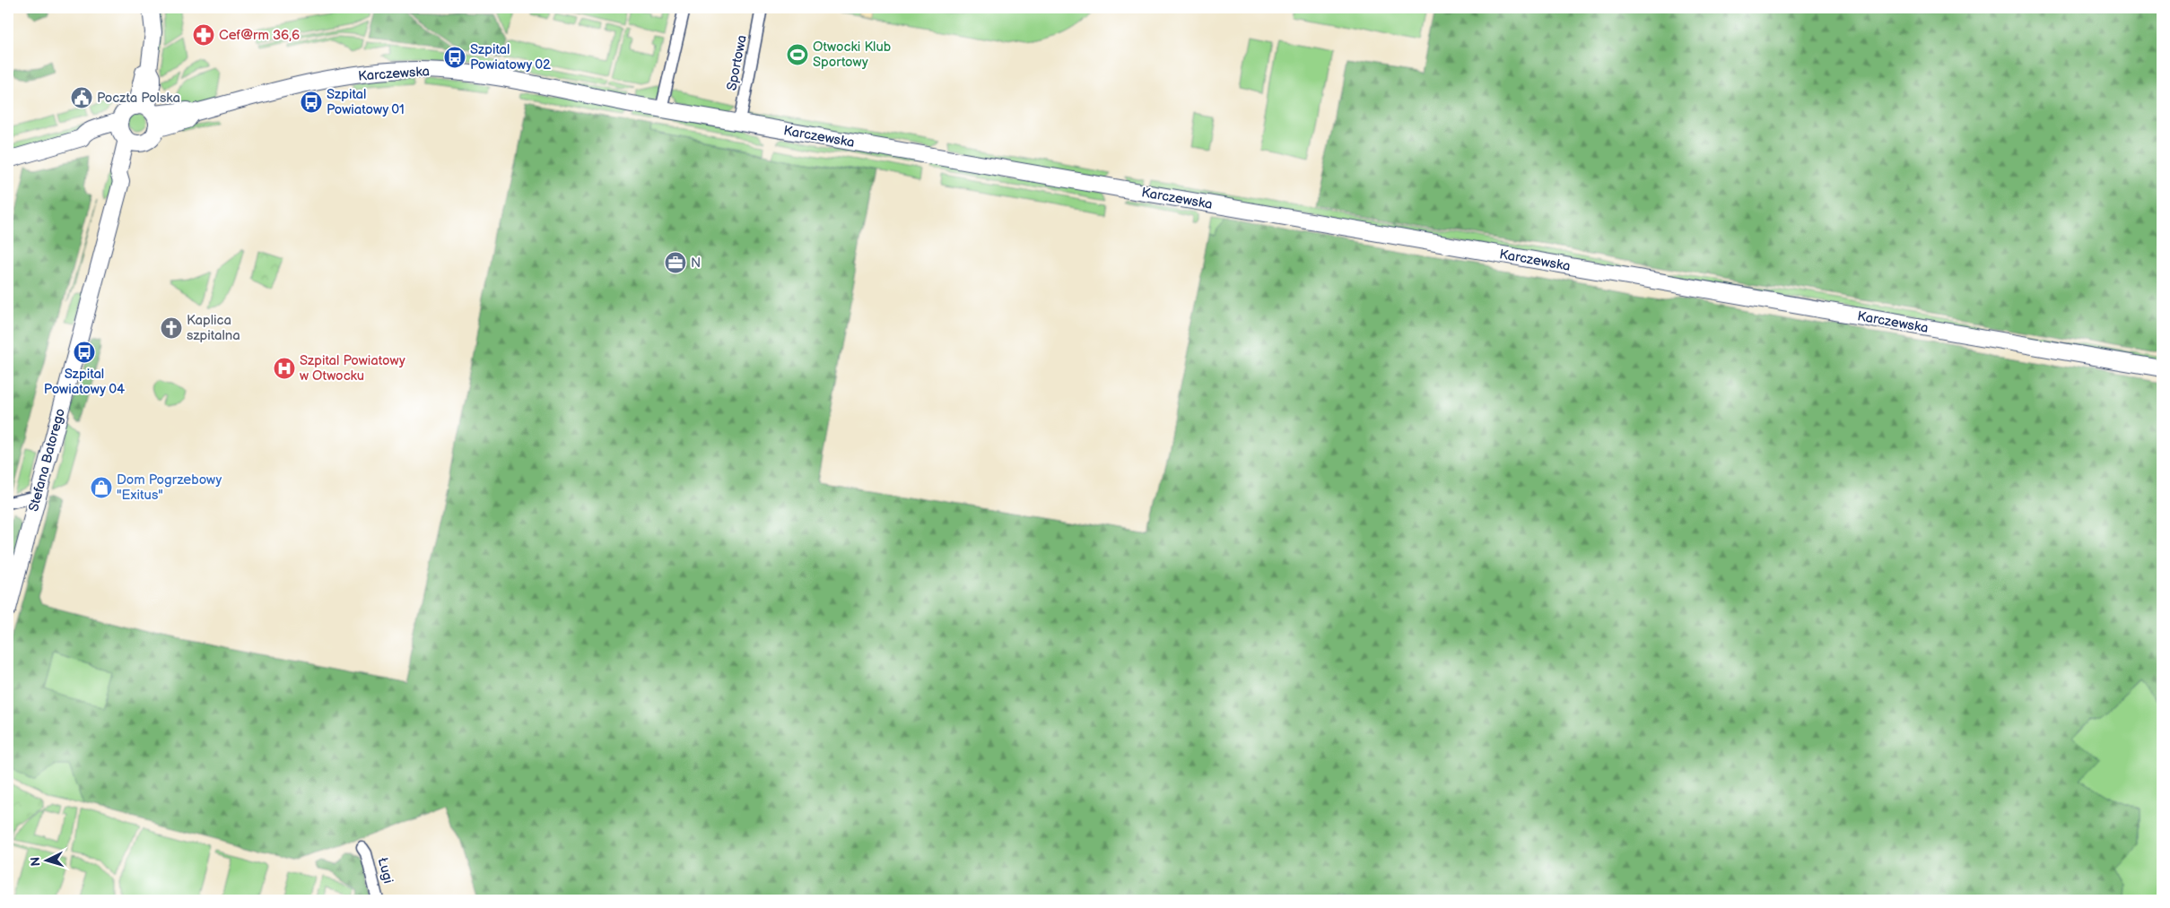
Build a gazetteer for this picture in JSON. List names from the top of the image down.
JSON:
{
  "streets": {
    "main road": ["Karczewska", "Stefana Batorego"],
    "street": ["Sportowa", "Ługi"]
  },
  "crossings": [
    ["Sportowa", "Karczewska"]
  ],
  "places": {
    "pharmacy": ["Cef@rm 36,6"],
    "sports": ["Otwocki Klub Sportowy"],
    "bus stop": ["Szpital Powiatowy 02", "Szpital Powiatowy 01", "Szpital Powiatowy 04"],
    "public building": ["Poczta Polska"],
    "office": ["N"],
    "church": ["Kaplica szpitalna"],
    "hospital": ["Szpital Powiatowy w Otwocku"],
    "shop": ["Dom Pogrzebowy \"Exitus\""]
  },
  "north": "left"
}
